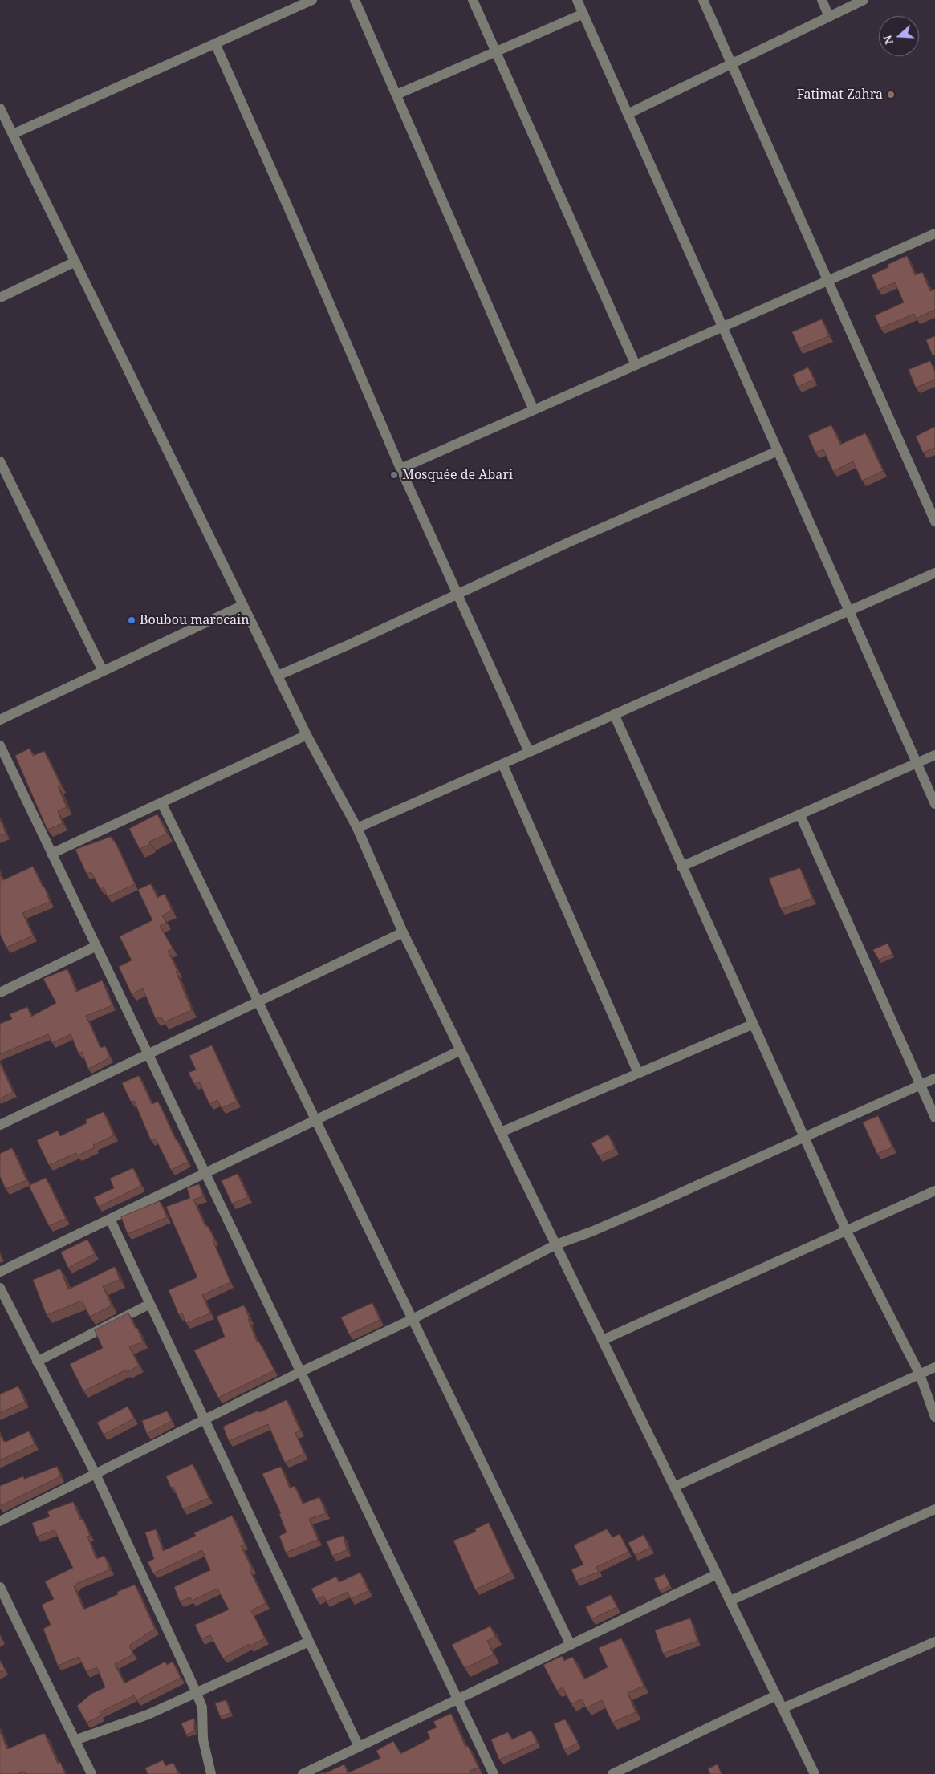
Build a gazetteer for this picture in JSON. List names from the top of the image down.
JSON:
{
  "places": ["Fatimat Zahra", "Mosquée de Abari", "Boubou marocain"],
  "north": "left"
}
